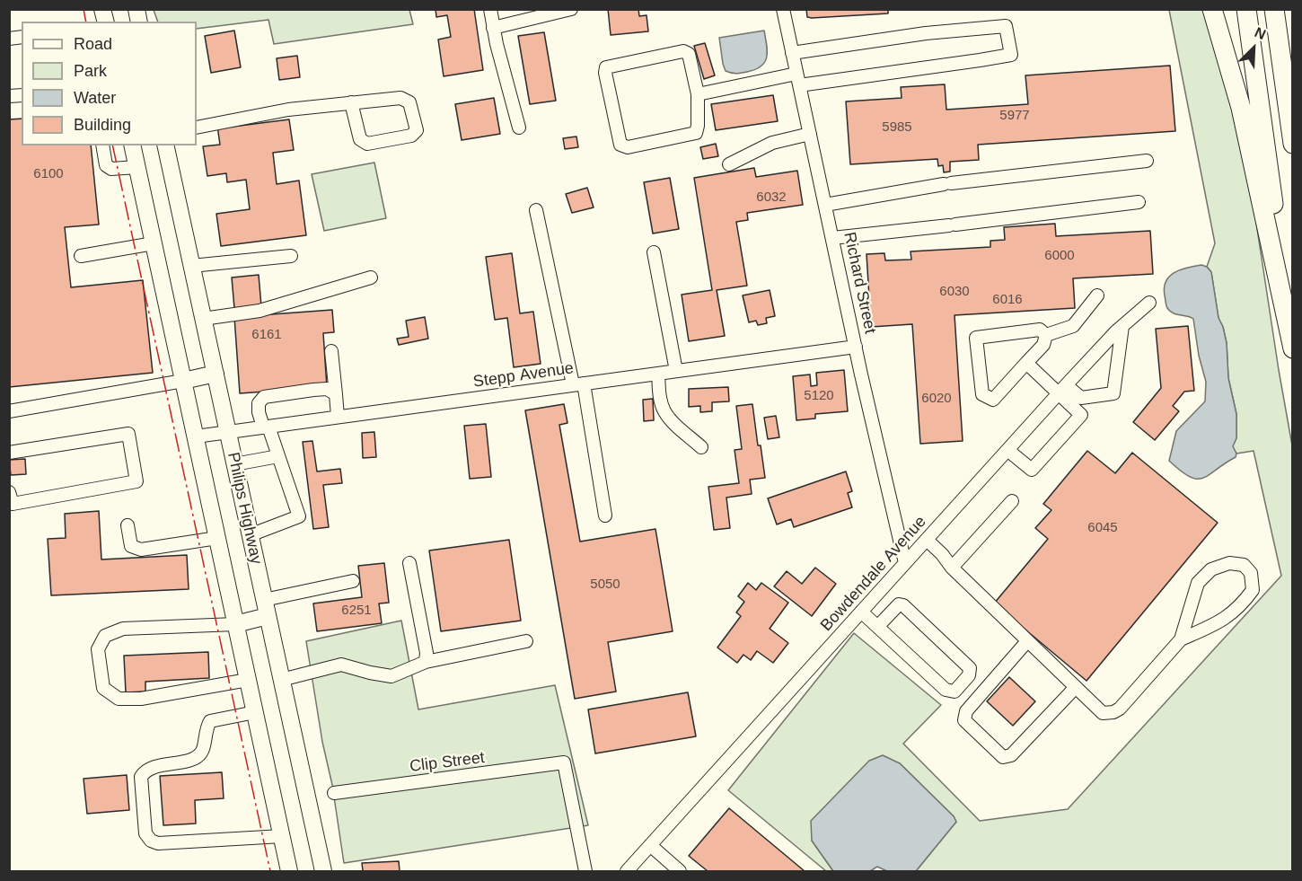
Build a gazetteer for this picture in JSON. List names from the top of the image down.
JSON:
{
  "streets": {
    "main road": ["Philips Highway"],
    "street": [
      "Richard Street",
      "Stepp Avenue",
      "Bowdendale Avenue",
      "Clip Street"
    ]
  },
  "crossings": [
    ["Richard Street", "Stepp Avenue"],
    ["Richard Street", "Bowdendale Avenue"],
    ["Stepp Avenue", "Philips Highway"]
  ],
  "house_numbers": [
    "5977",
    "5985",
    "6100",
    "6032",
    "6000",
    "6030",
    "6016",
    "6161",
    "5120",
    "6020",
    "6045",
    "5050",
    "6251"
  ],
  "legend": [
    "Road",
    "Park",
    "Water",
    "Building"
  ],
  "north": "top right"
}
